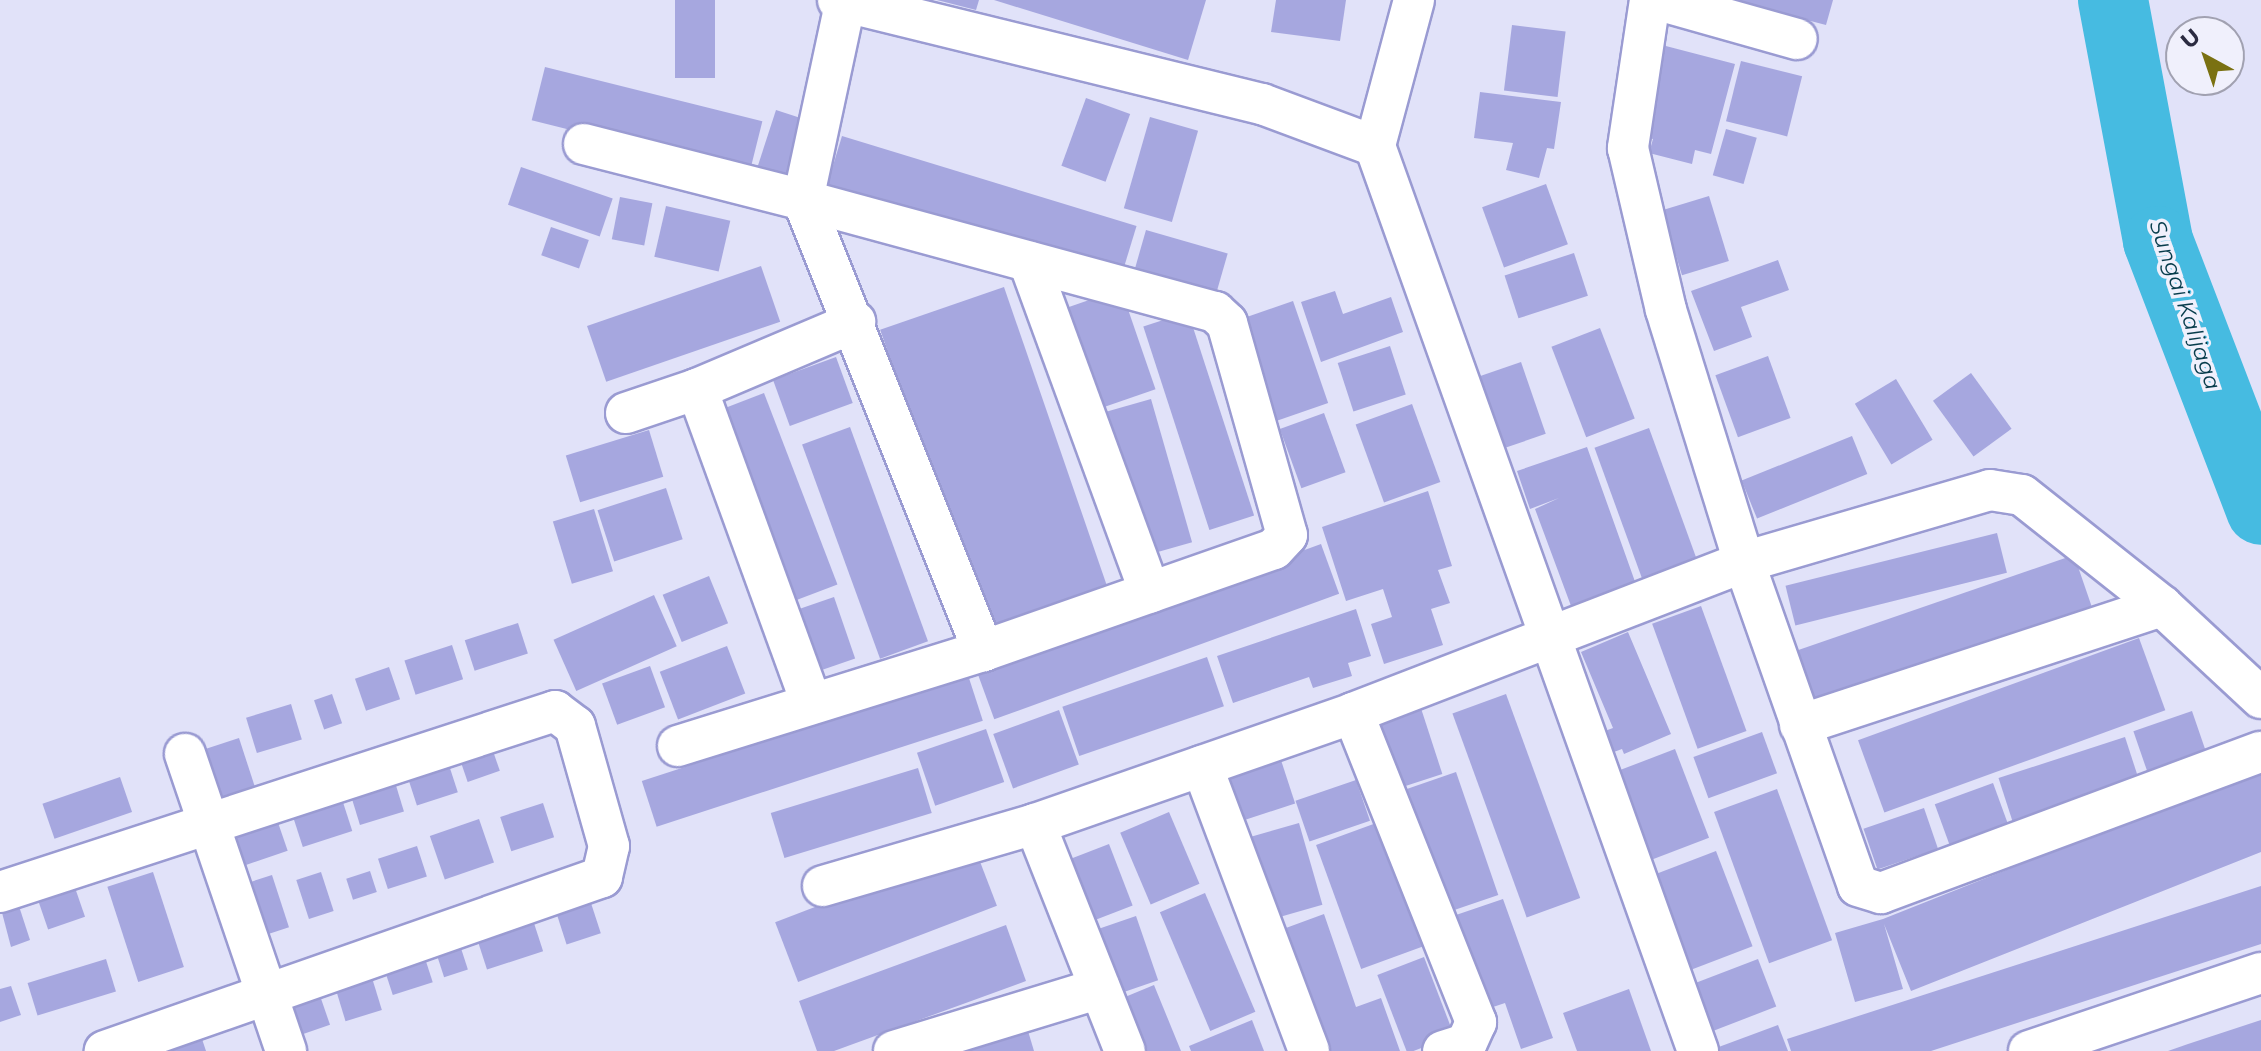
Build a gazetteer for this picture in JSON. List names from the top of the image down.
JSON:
{
  "water": ["Sungai Kalijaga"],
  "north": "top left"
}
